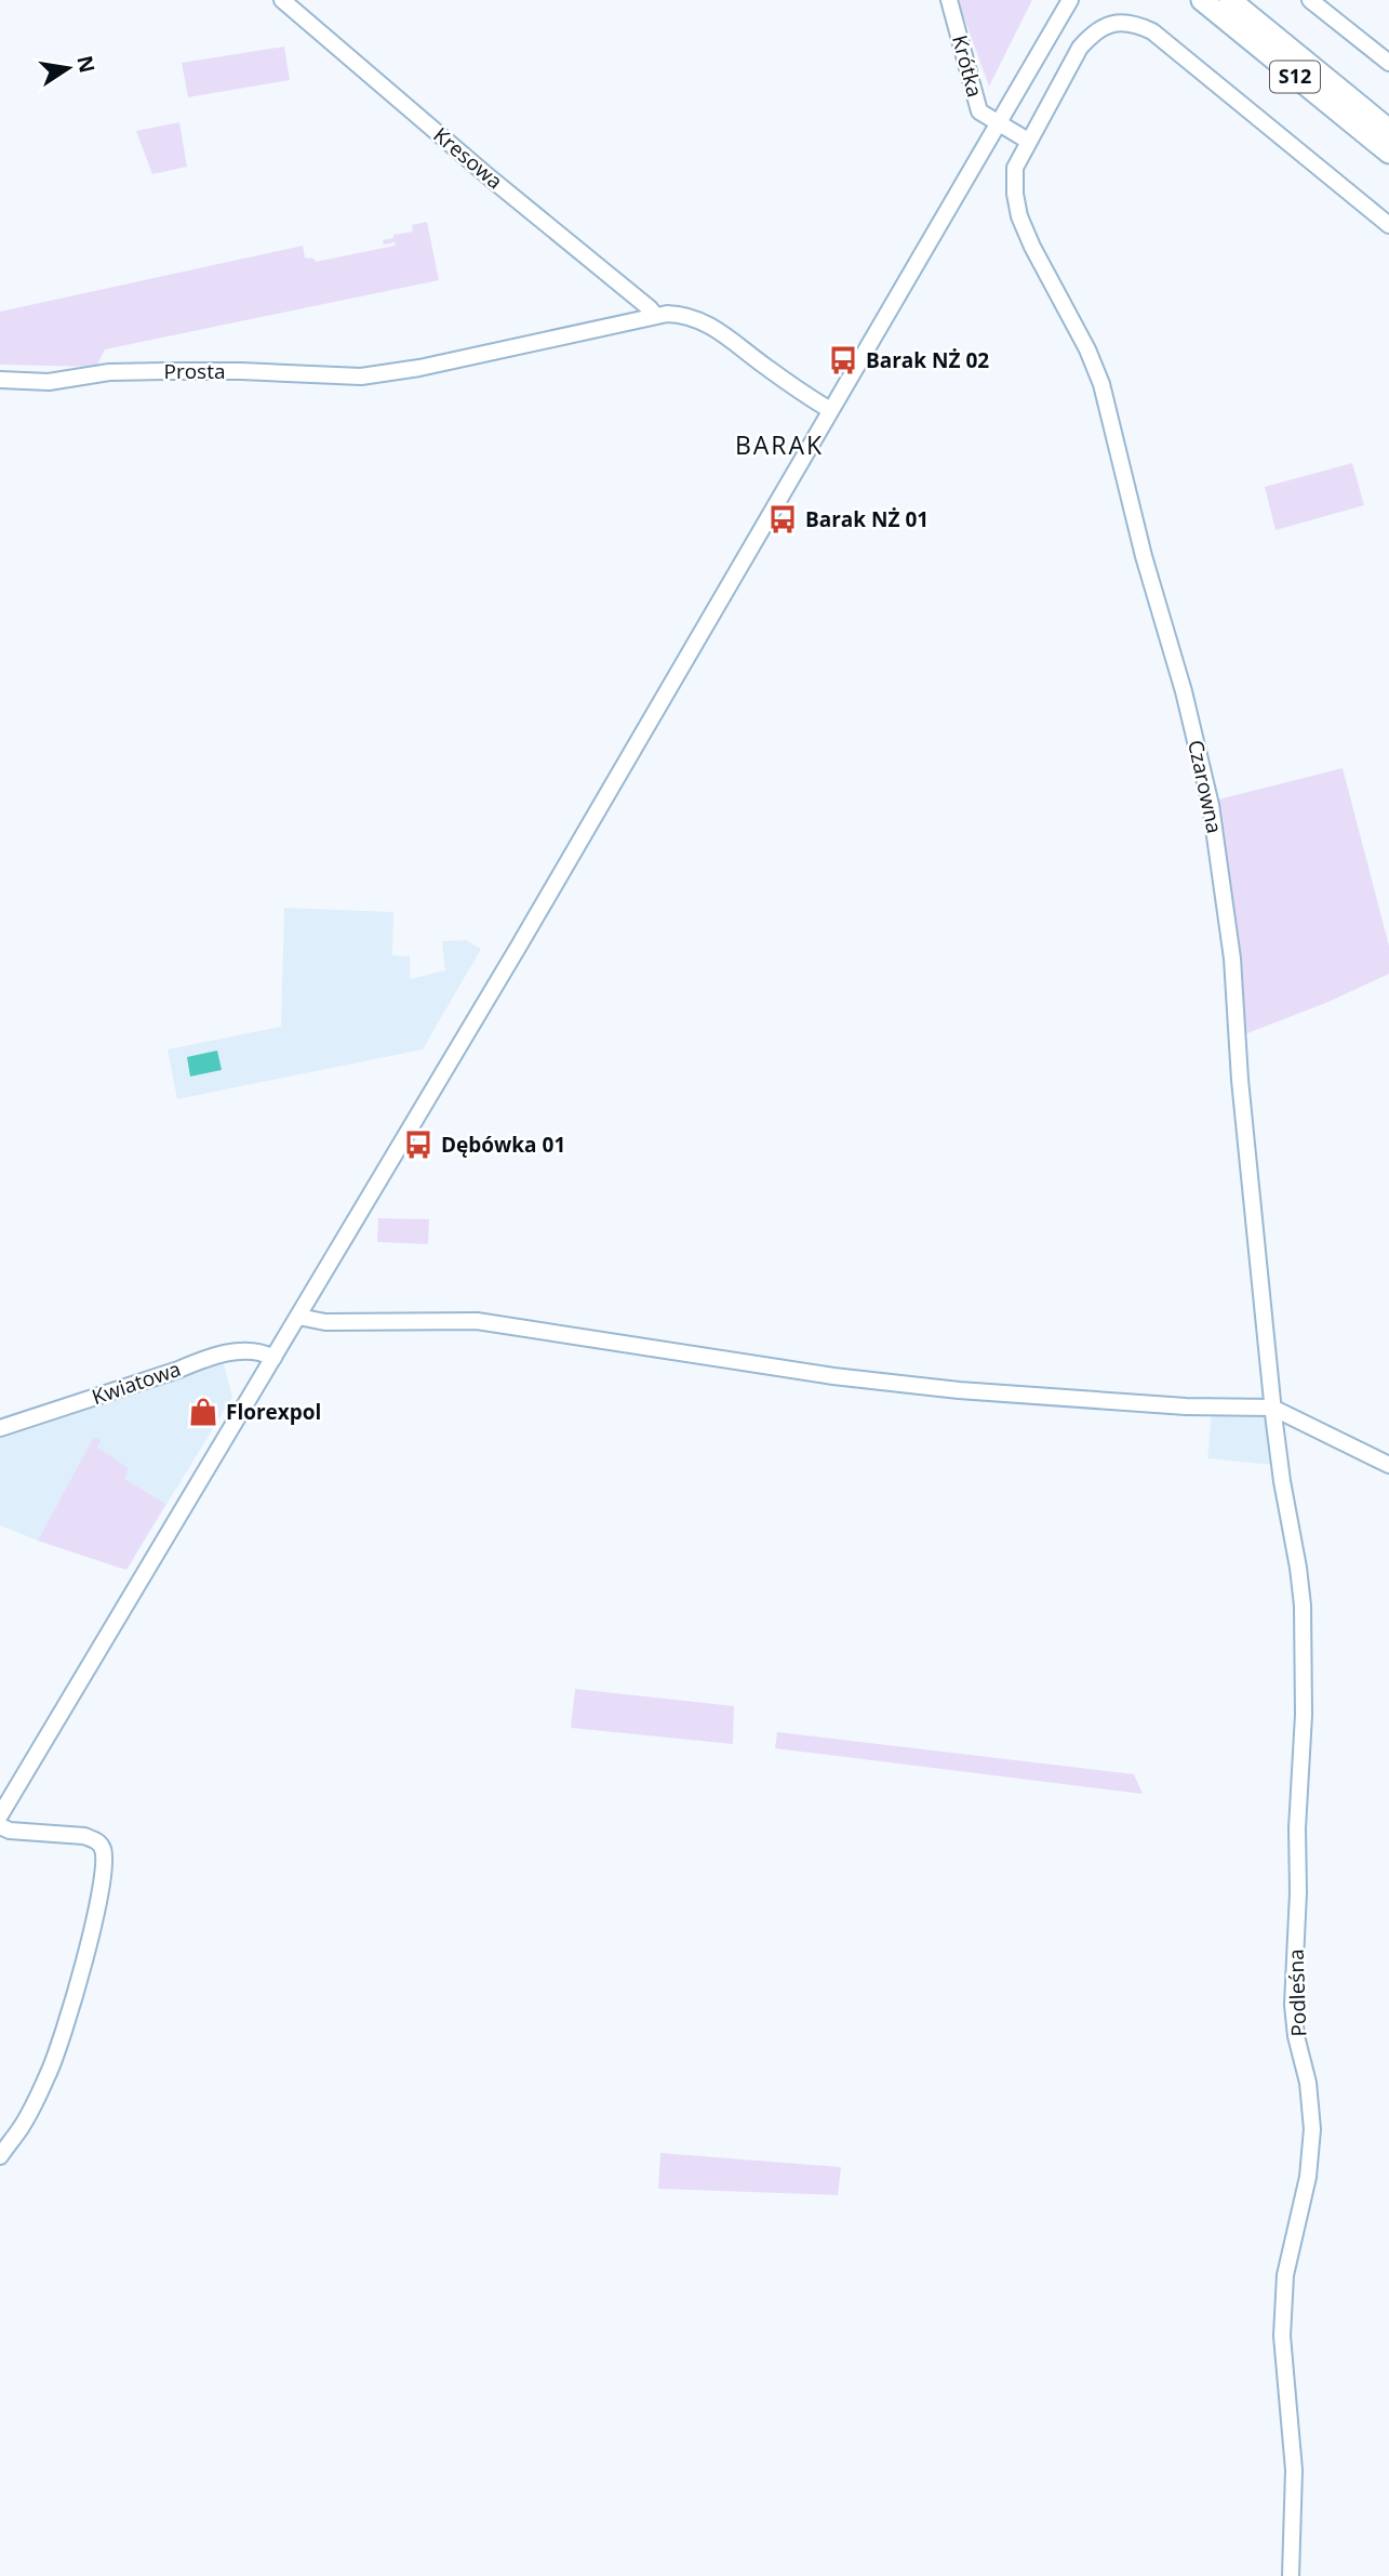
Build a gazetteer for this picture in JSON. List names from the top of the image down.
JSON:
{
  "streets": {
    "highway": ["S12"],
    "street": [
      "Krótka",
      "Kresowa",
      "Prosta",
      "Czarowna",
      "Kwiatowa",
      "Podleśna"
    ]
  },
  "crossings": [
    ["Kresowa", "Prosta"],
    ["Czarowna", "Podleśna"]
  ],
  "districts": ["BARAK"],
  "places": {
    "bus stop": ["Barak NŻ 02", "Barak NŻ 01", "Dębówka 01"],
    "shop": ["Florexpol"]
  },
  "north": "right"
}
